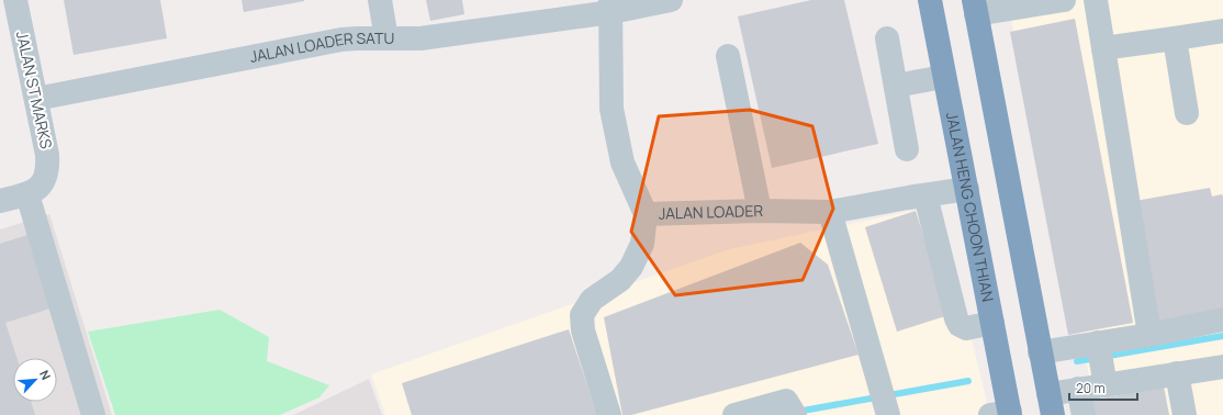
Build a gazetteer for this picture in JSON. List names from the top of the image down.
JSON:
{
  "streets": {
    "highway": ["JALAN HENG CHOON THIAN"],
    "street": ["JALAN LOADER SATU", "JALAN ST MARKS", "JALAN LOADER"]
  },
  "crossings": [
    ["JALAN LOADER SATU", "JALAN ST MARKS"],
    ["JALAN LOADER SATU", "JALAN LOADER"],
    ["JALAN HENG CHOON THIAN", "JALAN LOADER"]
  ],
  "scale_bar": "20 m",
  "north": "top right"
}
